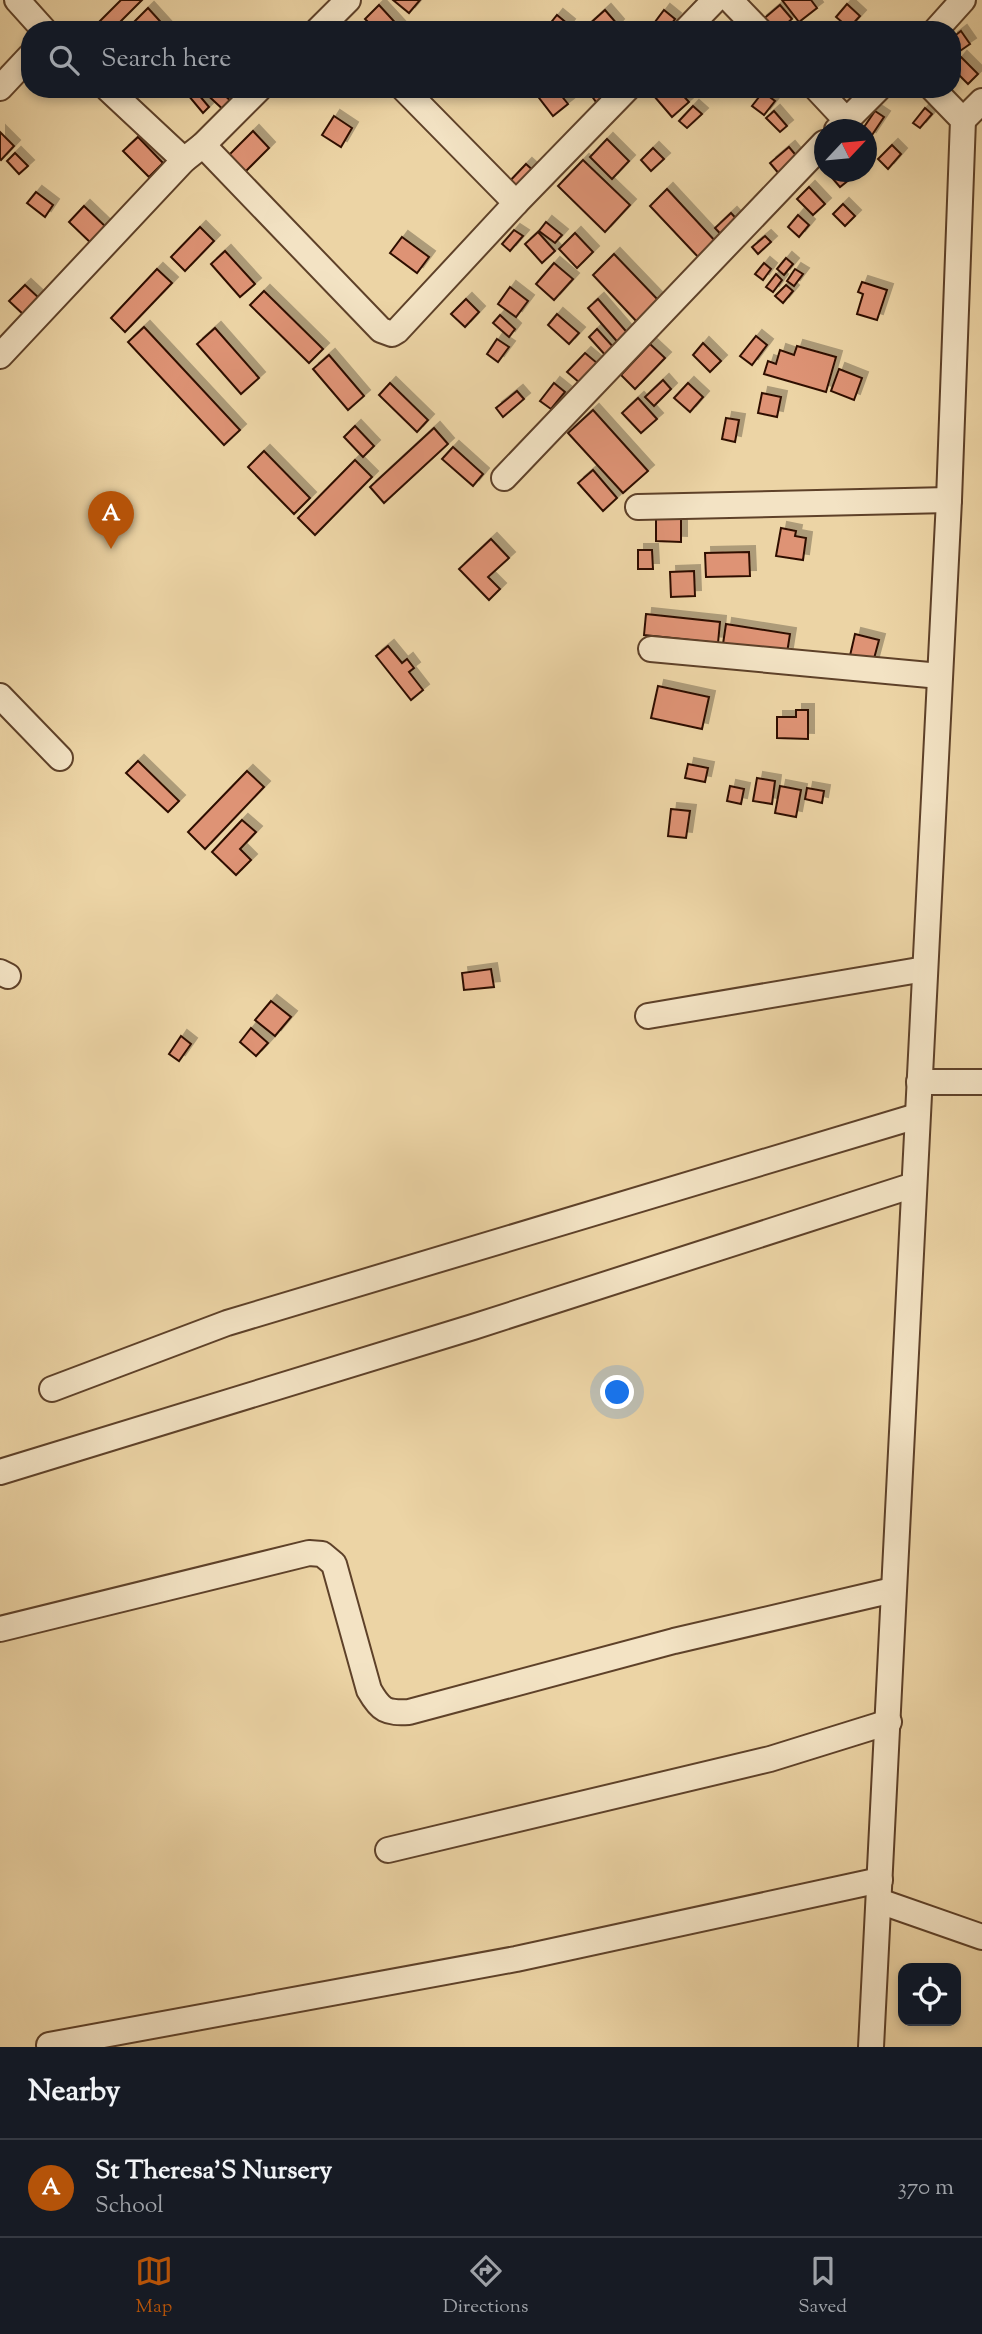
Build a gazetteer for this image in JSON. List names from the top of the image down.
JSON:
{
  "north": "top right",
  "page": {
    "search": "Search here",
    "pins": "A",
    "heading": "Nearby",
    "list": [
      {
        "mark": "A",
        "name": "St Theresa'S Nursery",
        "note": "School",
        "value": "370 m"
      }
    ],
    "nav": ["Map", "Directions", "Saved"]
  }
}
